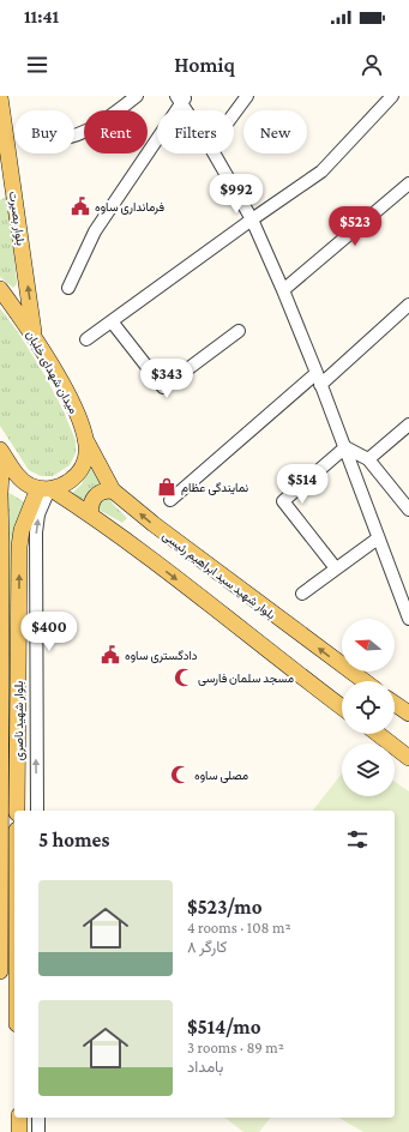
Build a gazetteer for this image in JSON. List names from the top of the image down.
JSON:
{
  "streets": {
    "main road": [
      "بلوار بصیرت",
      "میدان شهدای خلبان",
      "بلوار شهید سید ابراهیم رئیسی",
      "بلوار شهید ناصری"
    ]
  },
  "crossings": [
    ["بلوار بصیرت", "میدان شهدای خلبان"],
    ["میدان شهدای خلبان", "بلوار شهید سید ابراهیم رئیسی"],
    ["میدان شهدای خلبان", "بلوار شهید ناصری"]
  ],
  "one_way": ["بلوار بصیرت"],
  "places": {
    "public building": ["فرمانداری ساوه", "دادگستری ساوه"],
    "shop": ["نمایندگی عظام"],
    "mosque": ["مسجد سلمان فارسی", "مصلی ساوه"]
  },
  "north": "left",
  "page": {
    "status": "11:41",
    "header": "Homiq",
    "chip": [
      "Buy",
      "Rent",
      "Filters",
      "New"
    ],
    "price": [
      "$992",
      "$523",
      "$343",
      "$514",
      "$400"
    ],
    "heading": "5 homes",
    "list": [
      {
        "name": "$523/mo",
        "note": "4 rooms · 108 m² · کارگر ۸"
      },
      {
        "name": "$514/mo",
        "note": "3 rooms · 89 m² · بامداد"
      }
    ]
  }
}
